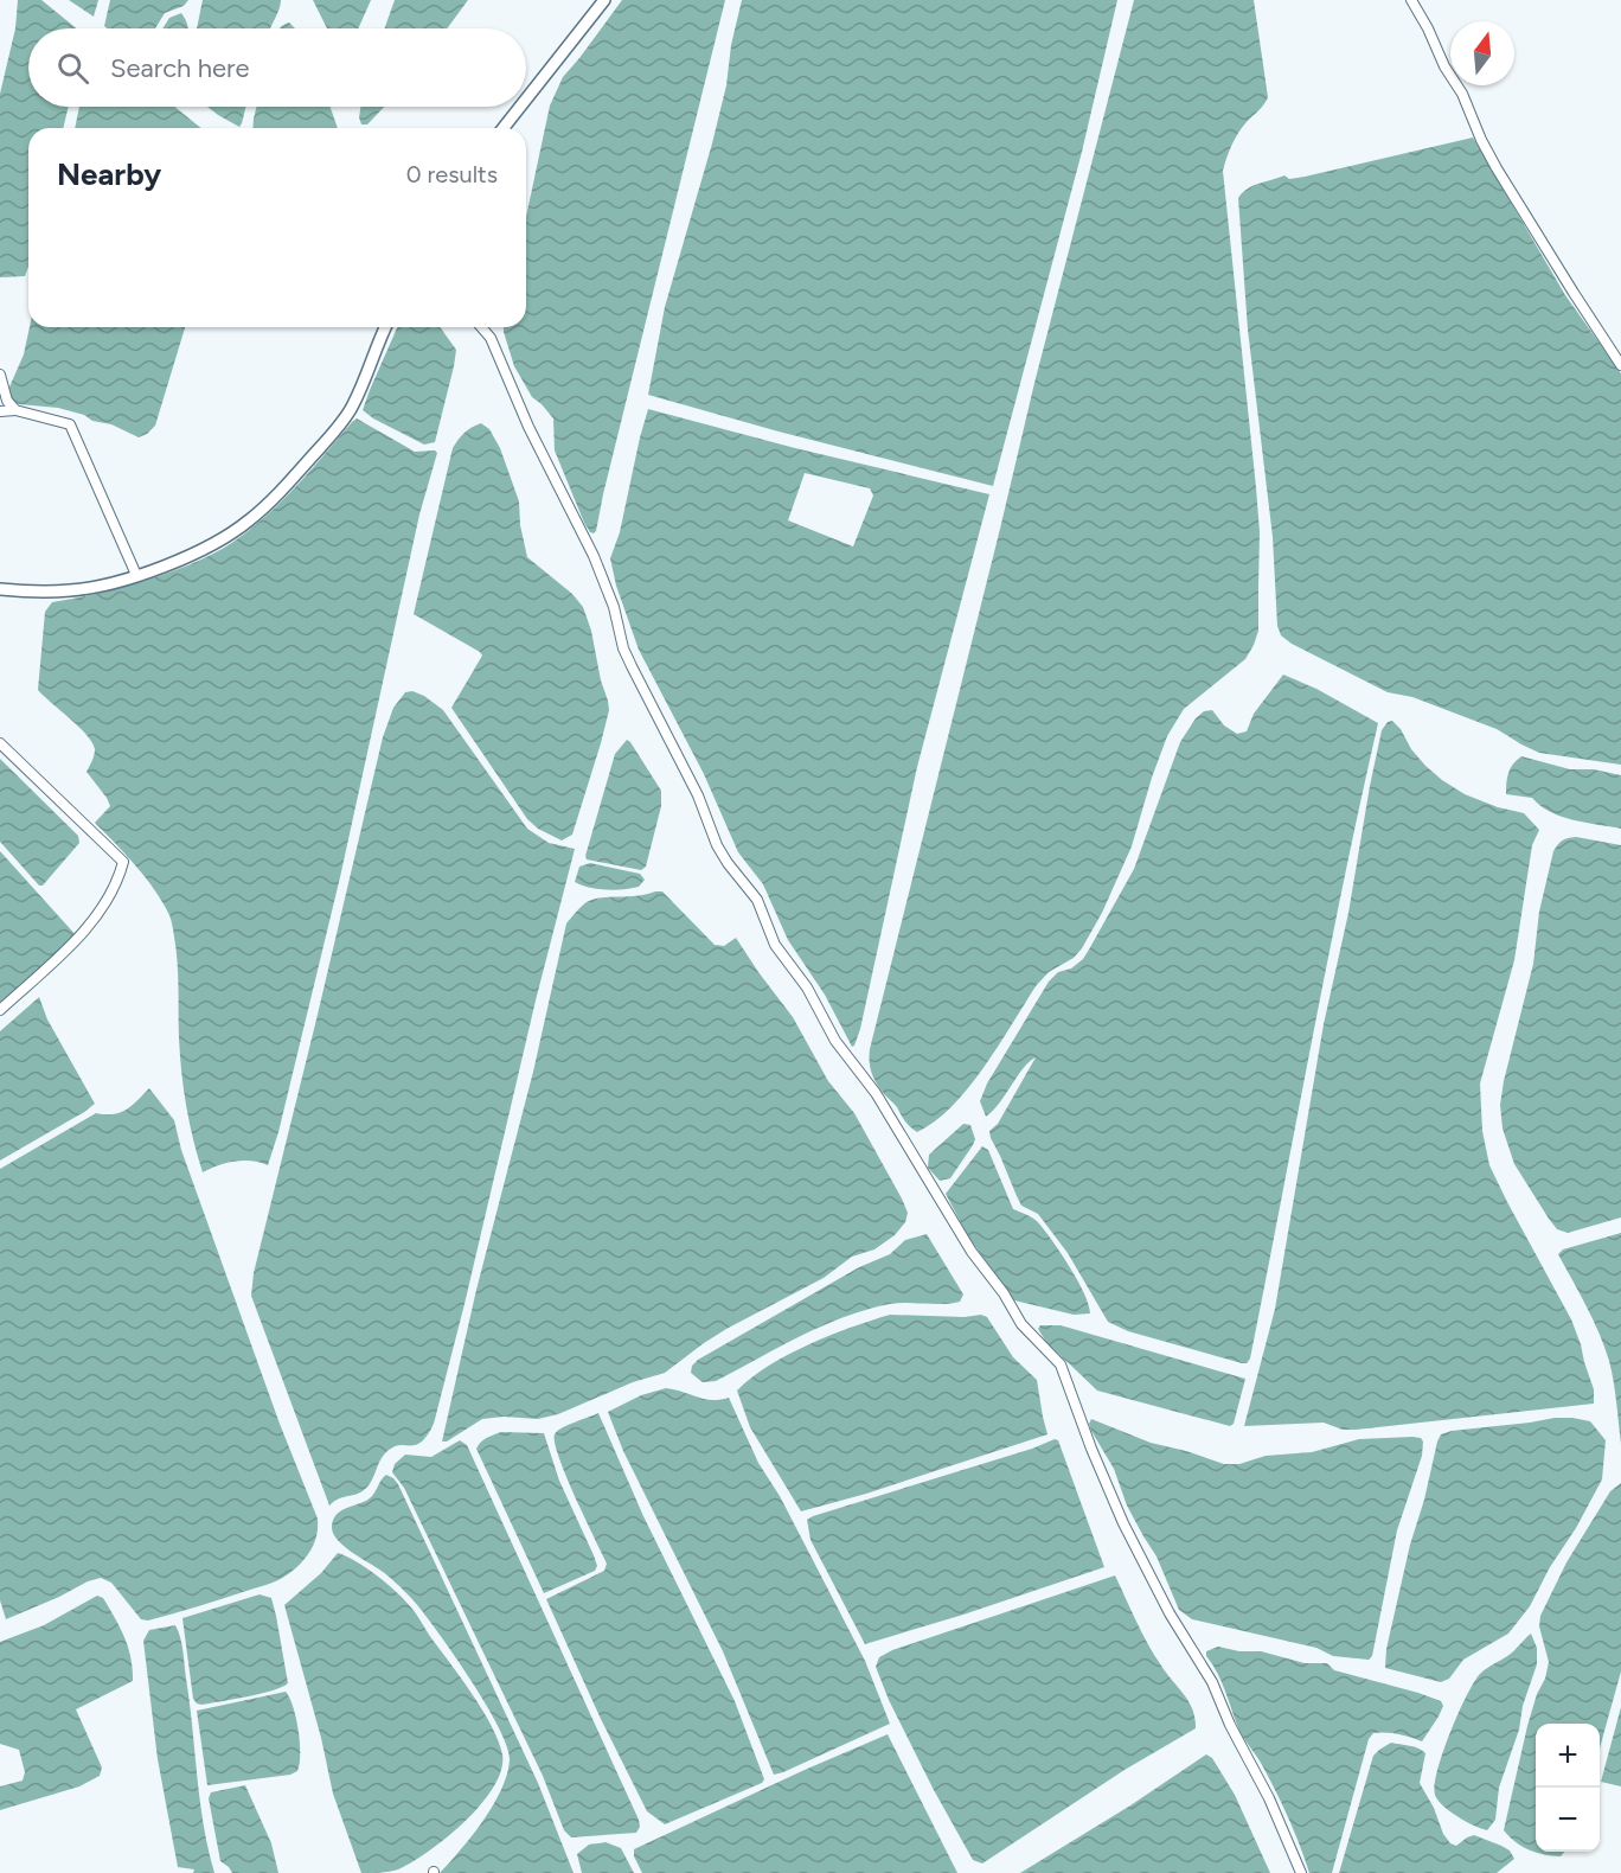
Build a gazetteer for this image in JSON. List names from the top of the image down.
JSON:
{
  "north": "top",
  "page": {
    "search": "Search here",
    "heading": ["Nearby", "0 results"],
    "map_buttons": ["+", "−"]
  }
}
